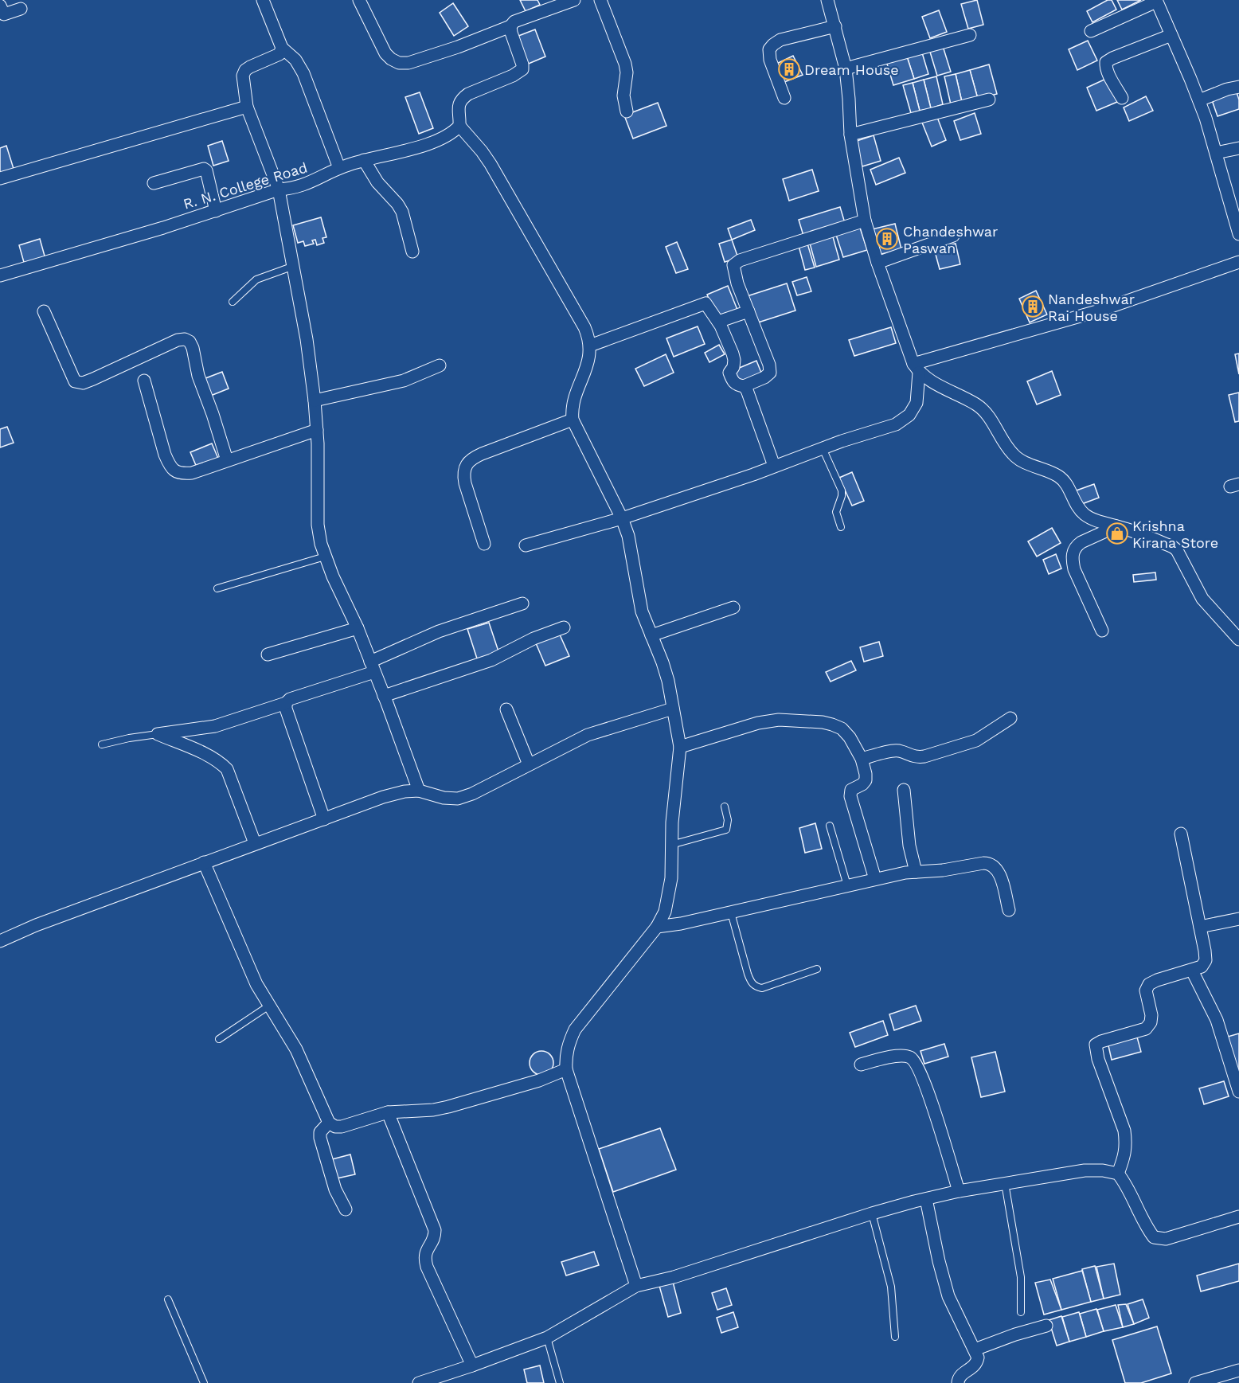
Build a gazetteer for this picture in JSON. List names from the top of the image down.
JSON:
{
  "streets": {
    "street": ["R. N. College Road"]
  },
  "places": {
    "building": ["Dream House", "Chandeshwar Paswan", "Nandeshwar Rai House"],
    "shop": ["Krishna Kirana Store"]
  }
}
